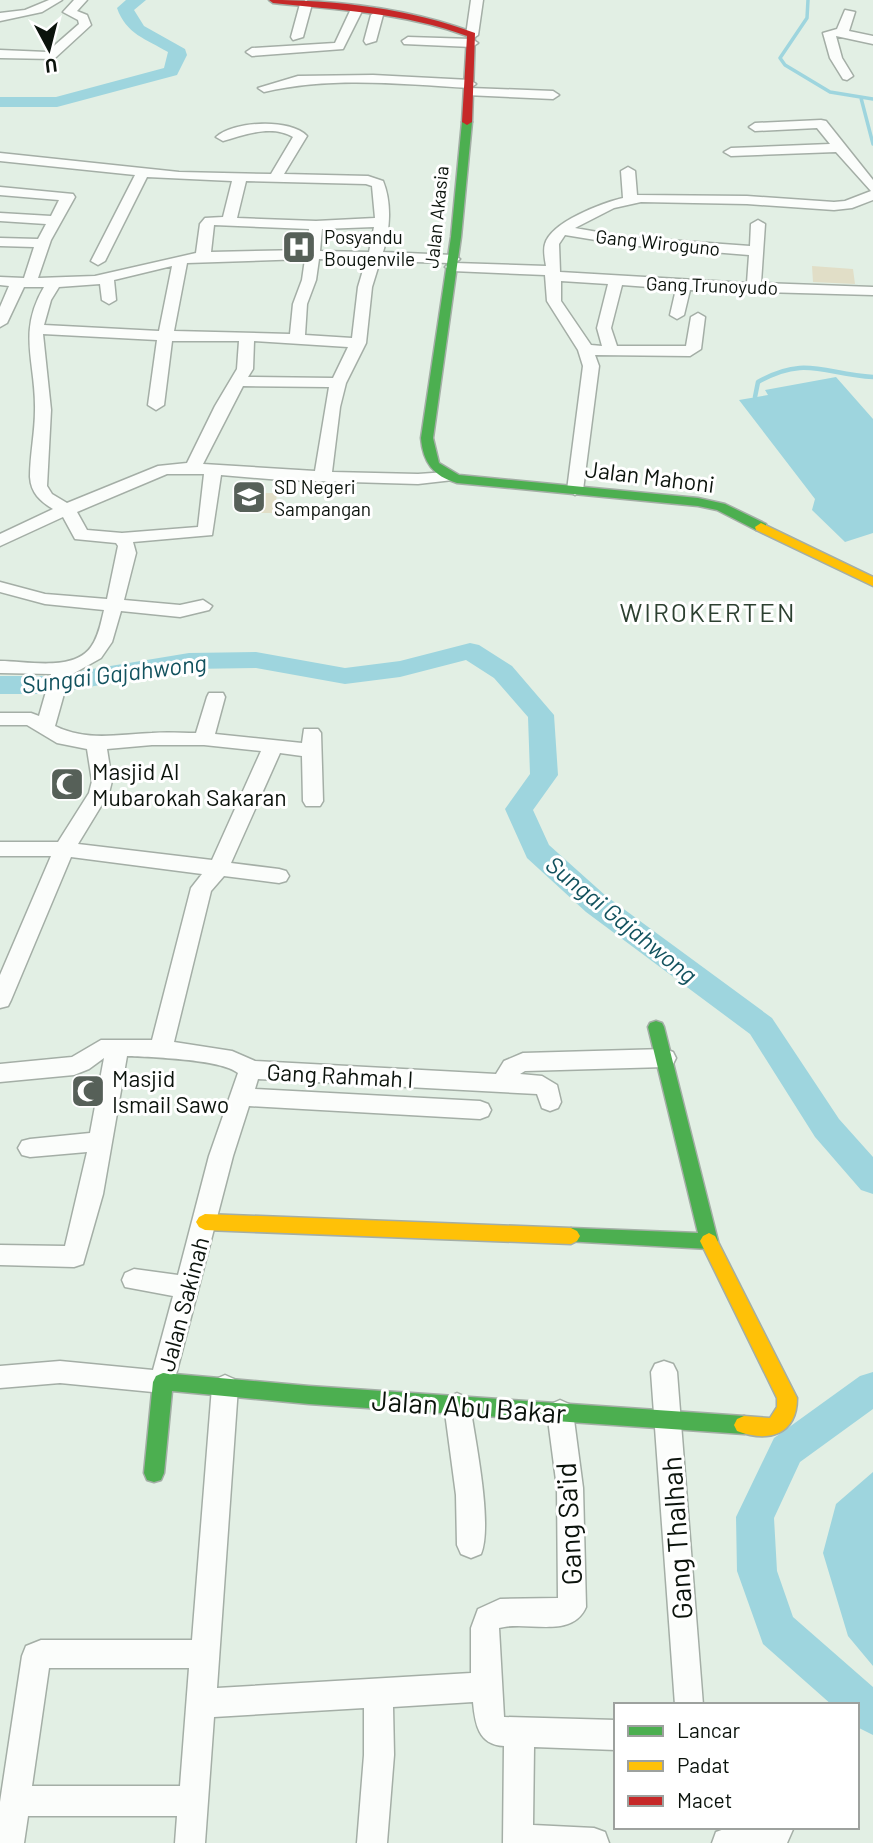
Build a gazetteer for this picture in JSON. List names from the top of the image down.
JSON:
{
  "streets": {
    "street": [
      "Jalan Akasia",
      "Gang Wiroguno",
      "Gang Trunoyudo",
      "Jalan Mahoni",
      "Gang Rahmah I",
      "Jalan Sakinah",
      "Jalan Abu Bakar",
      "Gang Sa'id",
      "Gang Thalhah"
    ]
  },
  "crossings": [
    ["Jalan Akasia", "Gang Trunoyudo"],
    ["Jalan Akasia", "Jalan Mahoni"],
    ["Gang Rahmah I", "Jalan Sakinah"],
    ["Jalan Sakinah", "Jalan Abu Bakar"],
    ["Jalan Abu Bakar", "Gang Sa'id"],
    ["Jalan Abu Bakar", "Gang Thalhah"]
  ],
  "districts": ["WIROKERTEN"],
  "water": ["Sungai Gajahwong"],
  "places": {
    "hospital": ["Posyandu Bougenvile"],
    "school or university": ["SD Negeri Sampangan"],
    "mosque": ["Masjid Al Mubarokah Sakaran", "Masjid Ismail Sawo"]
  },
  "legend": ["Lancar", "Padat", "Macet"],
  "north": "bottom"
}
